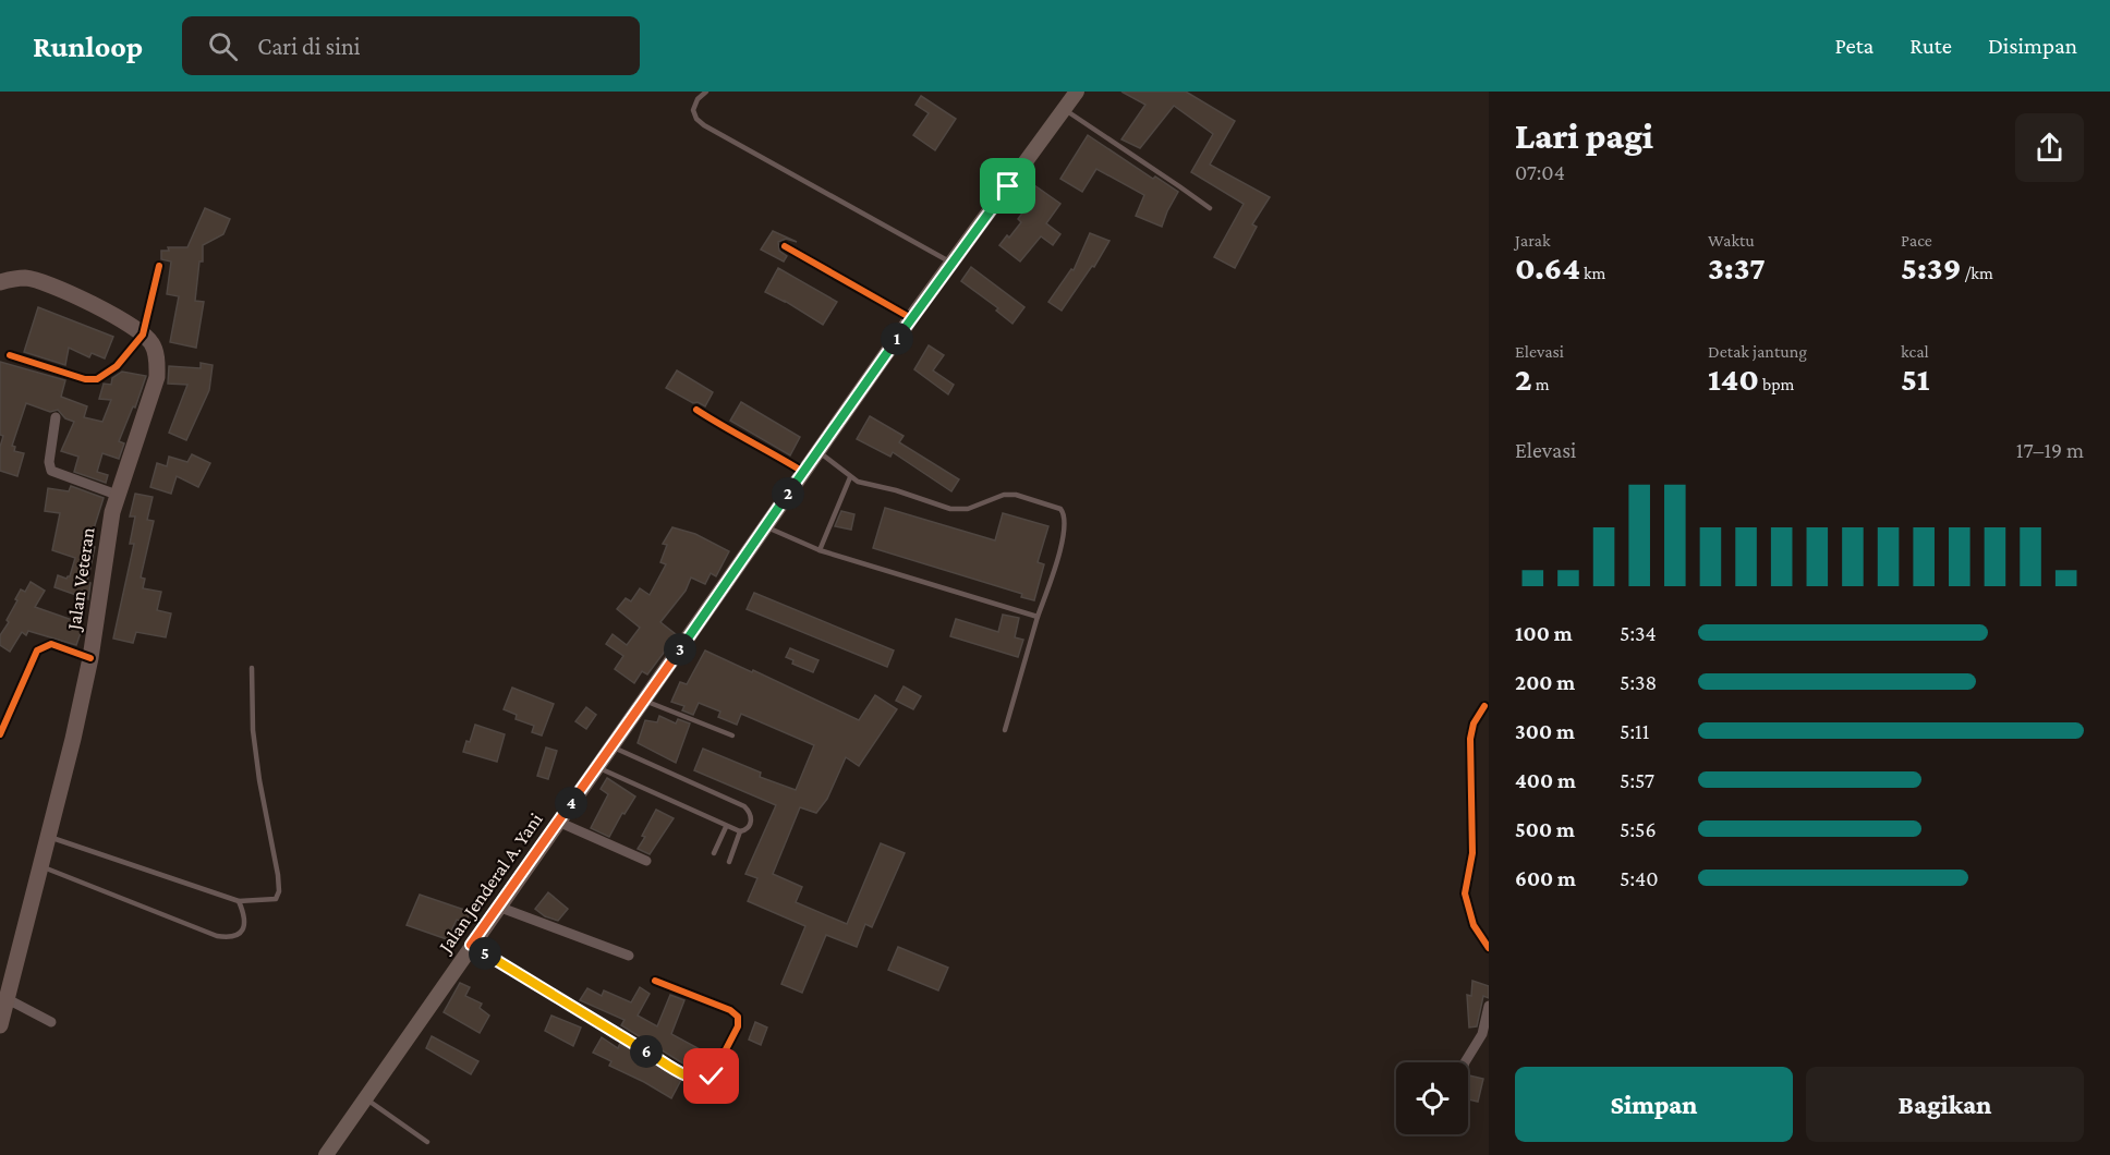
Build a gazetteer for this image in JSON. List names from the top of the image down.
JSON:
{
  "streets": {
    "main road": ["Jalan Veteran", "Jalan Jenderal A. Yani"]
  },
  "page": {
    "header": "Runloop",
    "search": "Cari di sini",
    "nav": ["Peta", "Rute", "Disimpan"],
    "heading": ["Lari pagi", "07:04"],
    "stats": [
      ["Jarak", "0.64 km"],
      ["Waktu", "3:37"],
      ["Pace", "5:39 /km"],
      ["Elevasi", "2 m"],
      ["Detak jantung", "140 bpm"],
      ["kcal", "51"]
    ],
    "pins": [
      "1",
      "2",
      "3",
      "4",
      "5",
      "6"
    ],
    "chart": ["Elevasi", "17–19 m"],
    "list": [
      {
        "name": "100 m",
        "note": "5:34"
      },
      {
        "name": "200 m",
        "note": "5:38"
      },
      {
        "name": "300 m",
        "note": "5:11"
      },
      {
        "name": "400 m",
        "note": "5:57"
      },
      {
        "name": "500 m",
        "note": "5:56"
      },
      {
        "name": "600 m",
        "note": "5:40"
      }
    ],
    "buttons": ["Simpan", "Bagikan"]
  }
}
